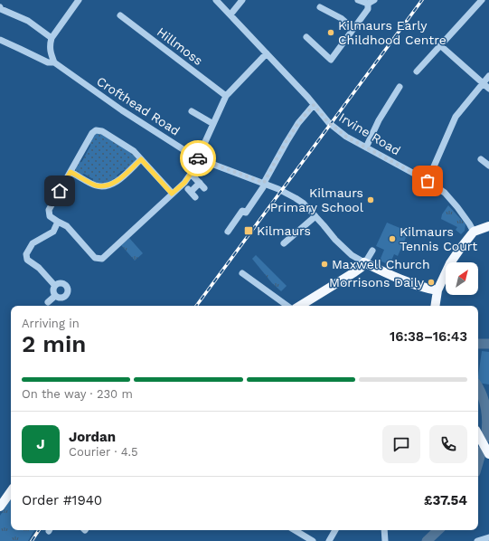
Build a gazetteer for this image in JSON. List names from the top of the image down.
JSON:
{
  "streets": {
    "street": ["Hillmoss", "Crofthead Road", "Irvine Road"]
  },
  "places": {
    "other": [
      "Kilmaurs Early Childhood Centre",
      "Kilmaurs Primary School",
      "Kilmaurs Tennis Court",
      "Maxwell Church",
      "Morrisons Daily"
    ],
    "transit": ["Kilmaurs"]
  },
  "north": "top right",
  "page": {
    "heading": ["2 min", "Arriving in", "16:38–16:43"],
    "panel": [
      "Jordan",
      "Courier · 4.5",
      "Order #1940",
      "£37.54"
    ],
    "bar": "On the way · 230 m",
    "round": "J"
  }
}
